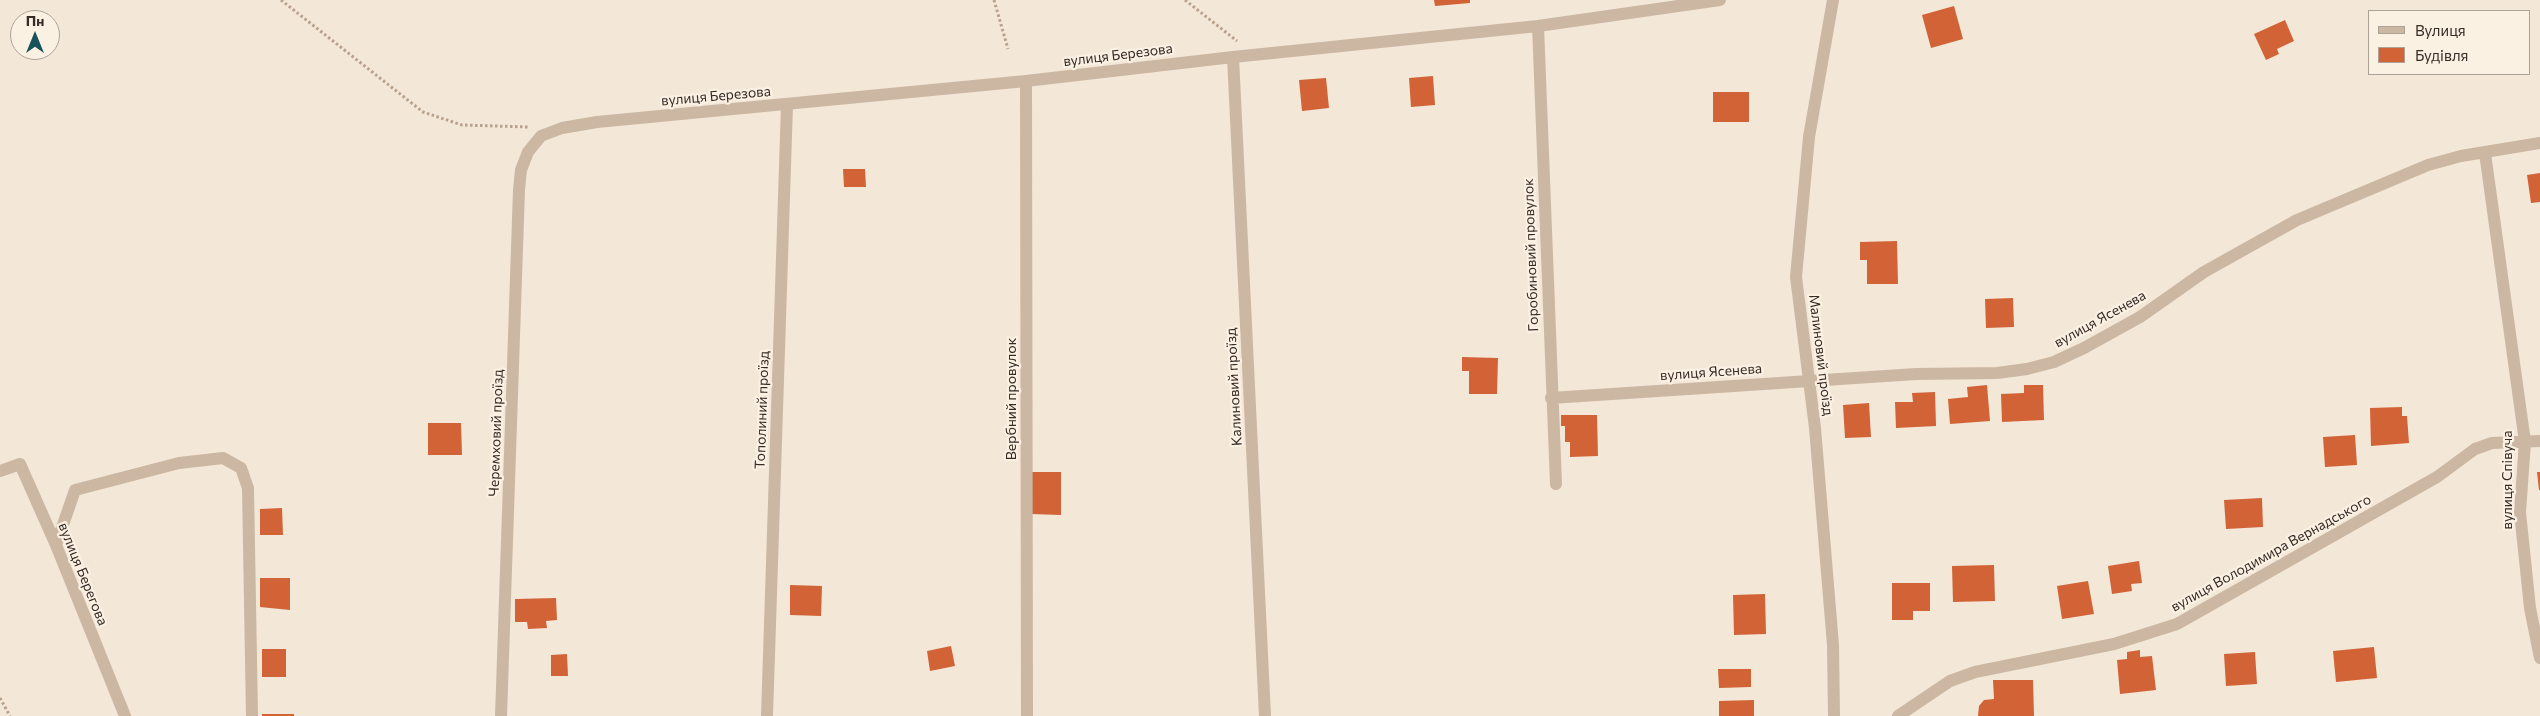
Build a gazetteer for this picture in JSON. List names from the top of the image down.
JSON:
{
  "streets": {
    "street": [
      "вулиця Березова",
      "Горобиновий провулок",
      "вулиця Ясенева",
      "Малиновий проїзд",
      "Калиновий проїзд",
      "Вербний провулок",
      "Тополиний проїзд",
      "Черемховий проїзд",
      "вулиця Співуча",
      "вулиця Володимира Вернадського",
      "вулиця Берегова"
    ]
  },
  "crossings": [
    ["вулиця Березова", "Горобиновий провулок"],
    ["вулиця Березова", "Калиновий проїзд"],
    ["вулиця Березова", "Вербний провулок"],
    ["вулиця Березова", "Тополиний проїзд"],
    ["вулиця Березова", "Черемховий проїзд"],
    ["Горобиновий провулок", "вулиця Ясенева"],
    ["вулиця Ясенева", "Малиновий проїзд"],
    ["вулиця Ясенева", "вулиця Співуча"],
    ["вулиця Співуча", "вулиця Володимира Вернадського"]
  ],
  "legend": ["Вулиця", "Будівля"],
  "north": "top"
}
